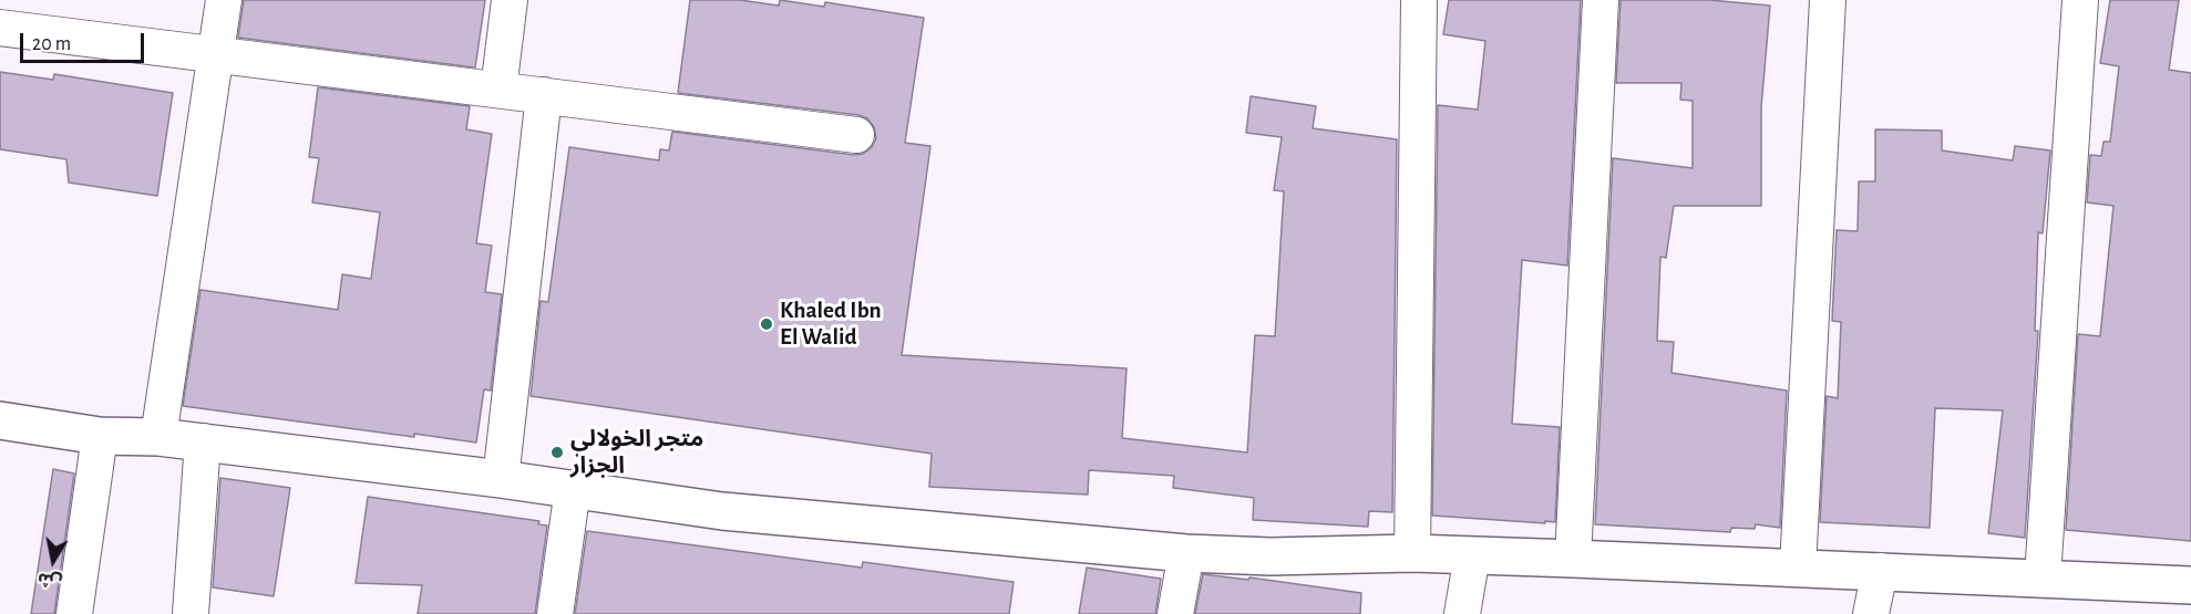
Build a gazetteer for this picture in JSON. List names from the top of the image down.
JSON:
{
  "places": ["Khaled Ibn El Walid", "متجر الخولالي الجزار"],
  "scale_bar": "20 m",
  "north": "bottom"
}
